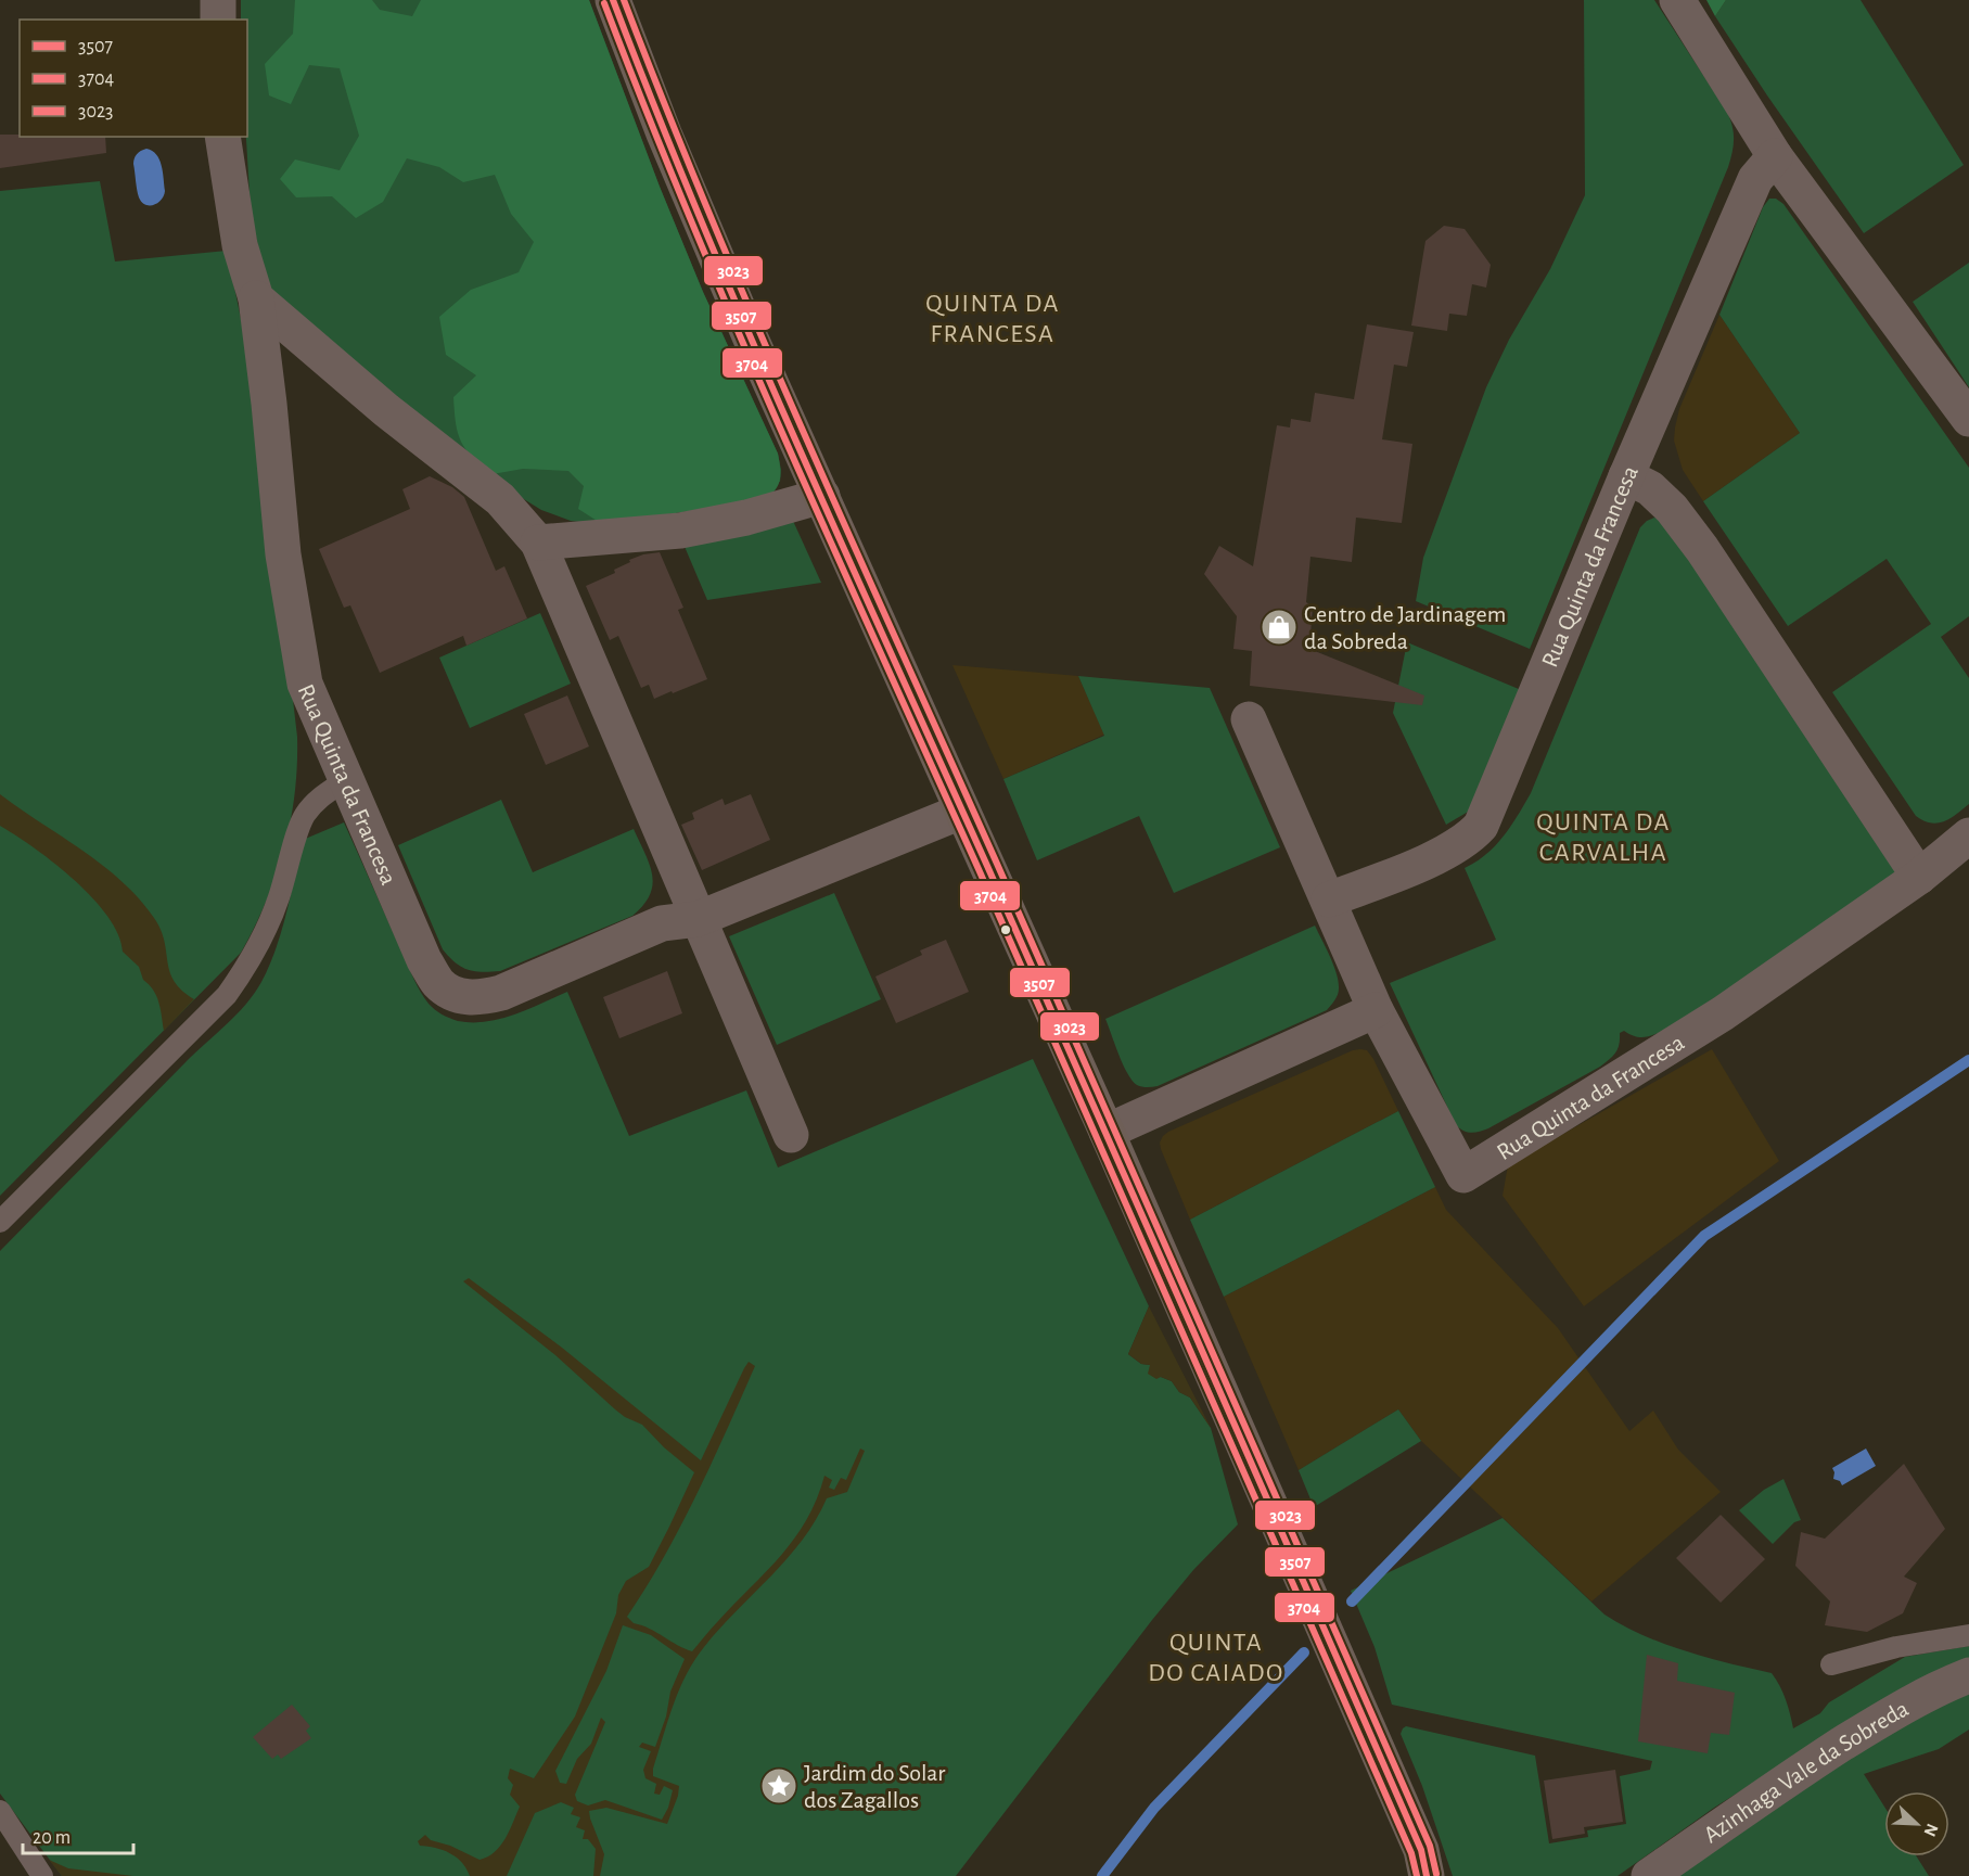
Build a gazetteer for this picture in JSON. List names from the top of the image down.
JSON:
{
  "streets": {
    "street": ["Rua Quinta da Francesa", "Azinhaga Vale da Sobreda"]
  },
  "districts": ["QUINTA DA FRANCESA", "QUINTA DA CARVALHA", "QUINTA DO CAIADO"],
  "places": {
    "shop": ["Centro de Jardinagem da Sobreda"],
    "place": ["Jardim do Solar dos Zagallos"]
  },
  "lines": ["transit line 3507", "transit line 3023", "transit line 3704"],
  "legend": ["3507", "3704", "3023"],
  "scale_bar": "20 m",
  "north": "bottom right"
}
